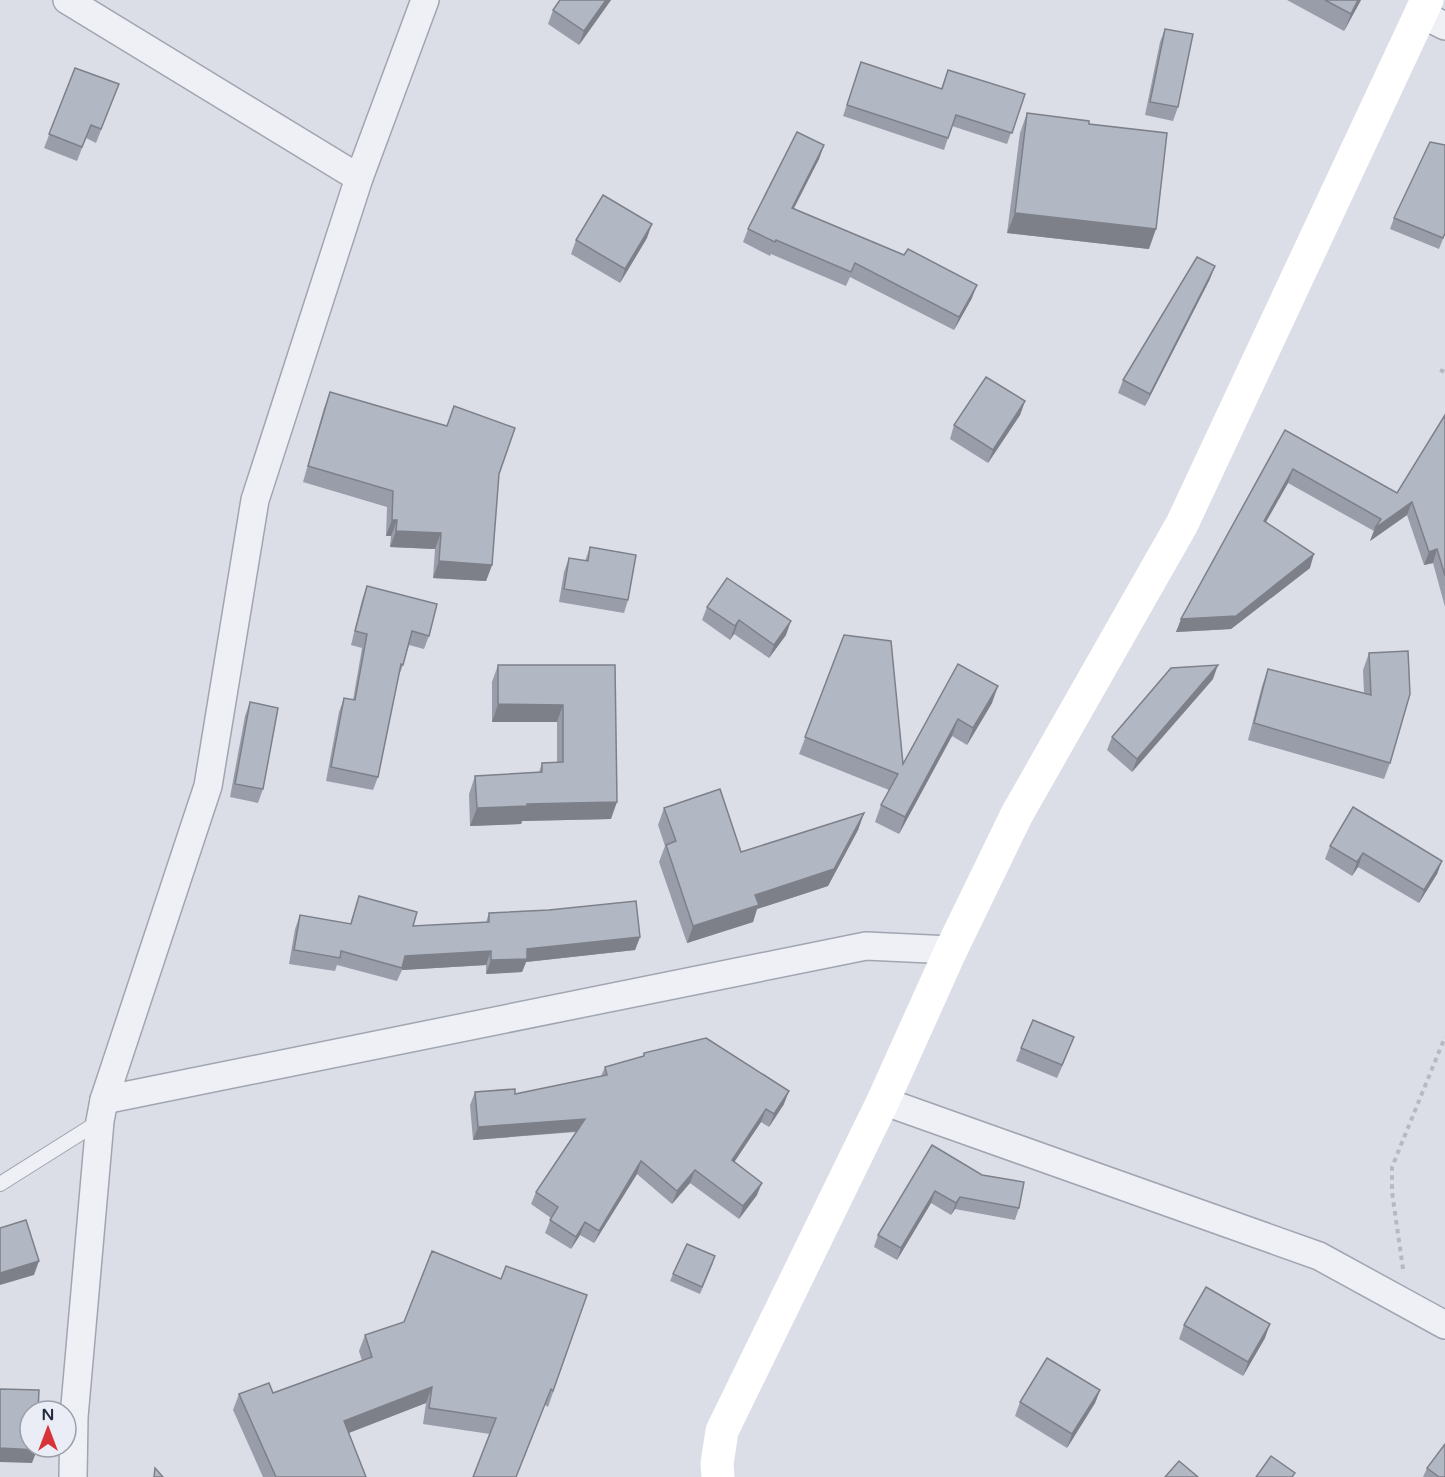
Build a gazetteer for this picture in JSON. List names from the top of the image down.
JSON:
{
  "north": "top"
}
